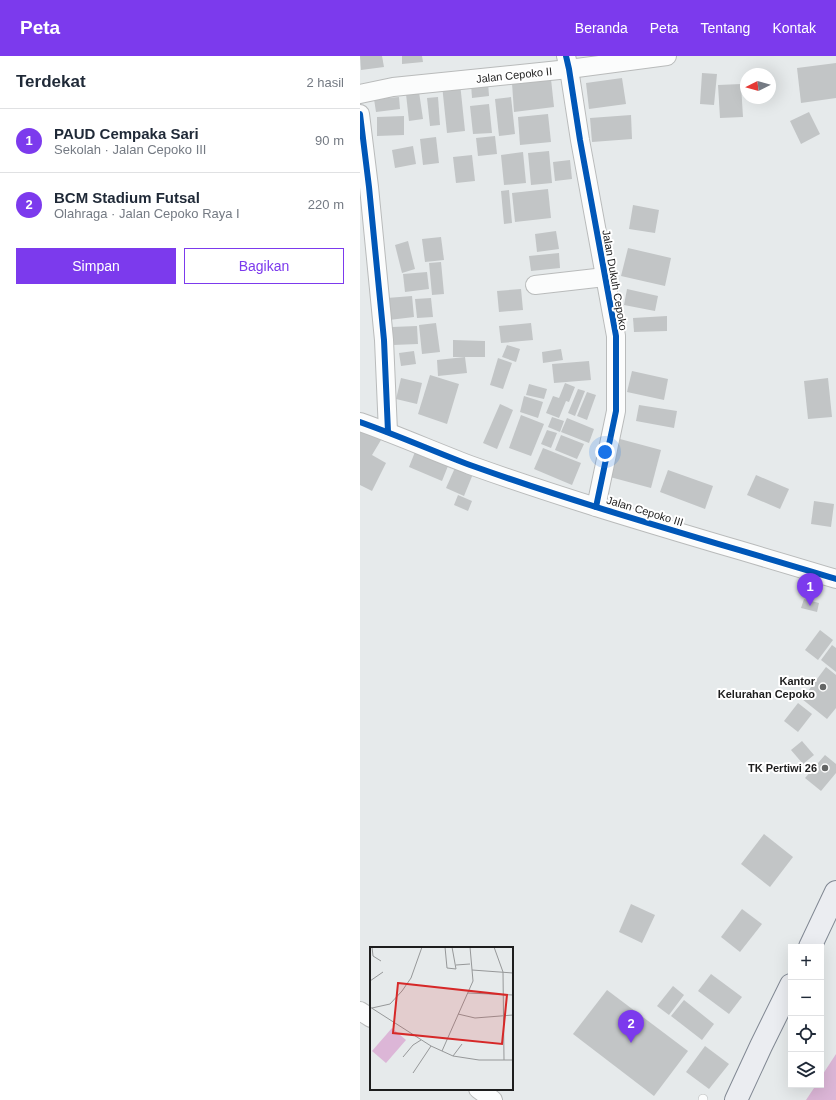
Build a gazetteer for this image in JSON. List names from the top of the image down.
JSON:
{
  "streets": {
    "street": ["Jalan Cepoko II", "Jalan Dukuh Cepoko", "Jalan Cepoko III"]
  },
  "crossings": [
    ["Jalan Cepoko II", "Jalan Dukuh Cepoko"],
    ["Jalan Dukuh Cepoko", "Jalan Cepoko III"]
  ],
  "places": ["Kantor Kelurahan Cepoko", "TK Pertiwi 26"],
  "north": "left",
  "page": {
    "header": "Peta",
    "nav": [
      "Beranda",
      "Peta",
      "Tentang",
      "Kontak"
    ],
    "heading": ["Terdekat", "2 hasil"],
    "list": [
      {
        "mark": "1",
        "name": "PAUD Cempaka Sari",
        "note": "Sekolah · Jalan Cepoko III",
        "value": "90 m"
      },
      {
        "mark": "2",
        "name": "BCM Stadium Futsal",
        "note": "Olahraga · Jalan Cepoko Raya I",
        "value": "220 m"
      }
    ],
    "buttons": ["Simpan", "Bagikan"],
    "pins": ["1", "2"],
    "map_buttons": ["+", "−"]
  }
}
